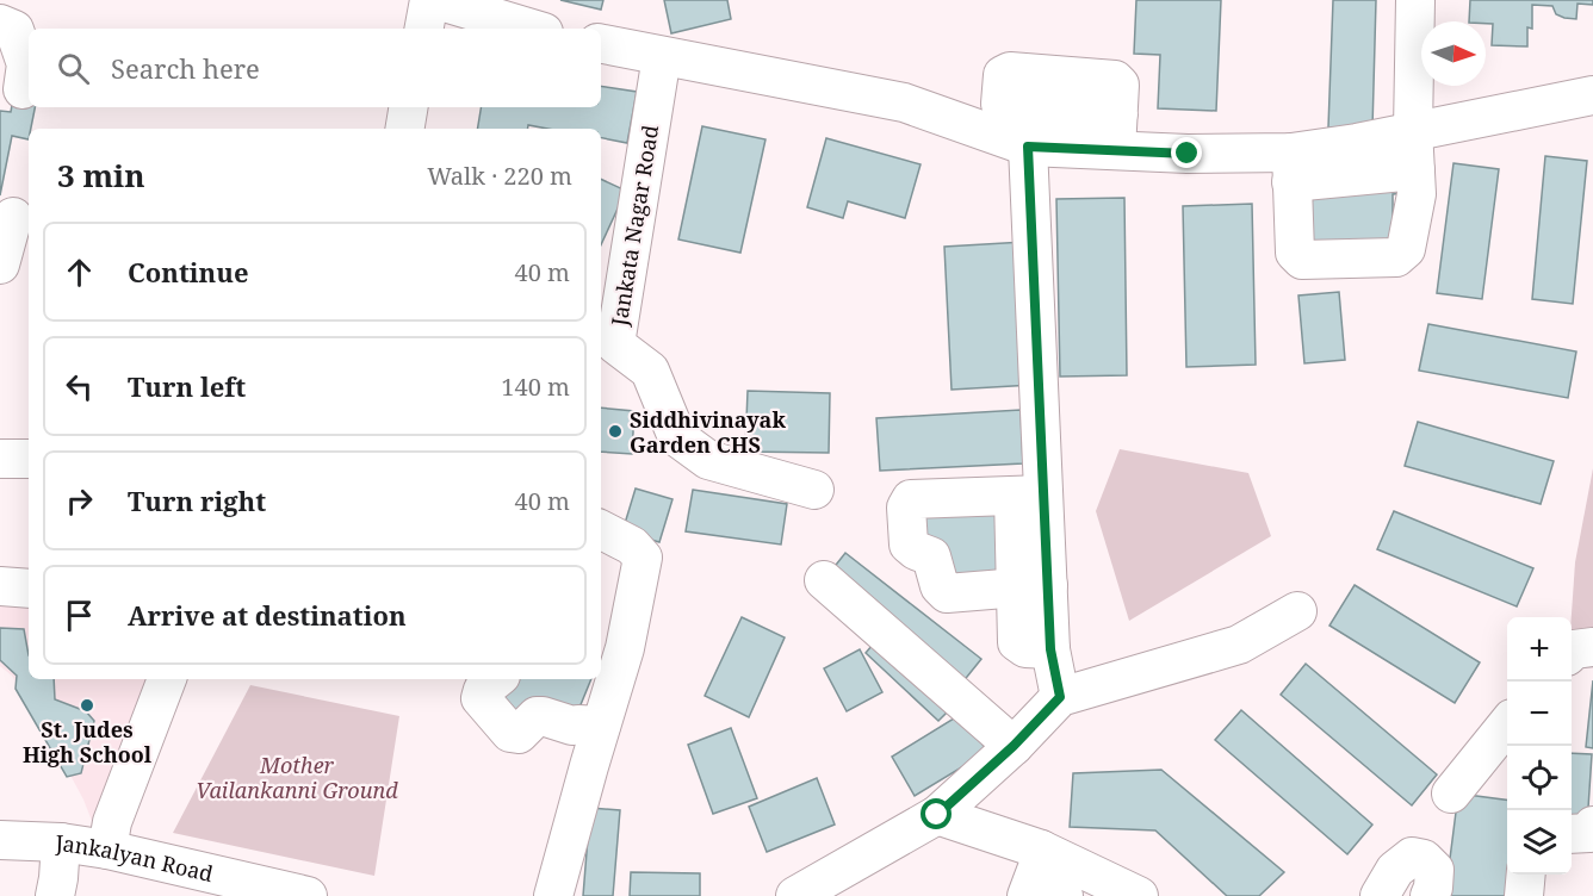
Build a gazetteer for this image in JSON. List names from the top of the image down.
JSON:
{
  "streets": {
    "street": ["Jankata Nagar Road", "Jankalyan Road"]
  },
  "parks": ["Mother Vailankanni Ground"],
  "places": ["Siddhivinayak Garden CHS", "St. Judes High School"],
  "north": "right",
  "page": {
    "search": "Search here",
    "heading": ["3 min", "Walk · 220 m"],
    "list": [
      ["Continue", "40 m"],
      ["Turn left", "140 m"],
      ["Turn right", "40 m"],
      "Arrive at destination"
    ],
    "map_buttons": ["+", "−"]
  }
}
